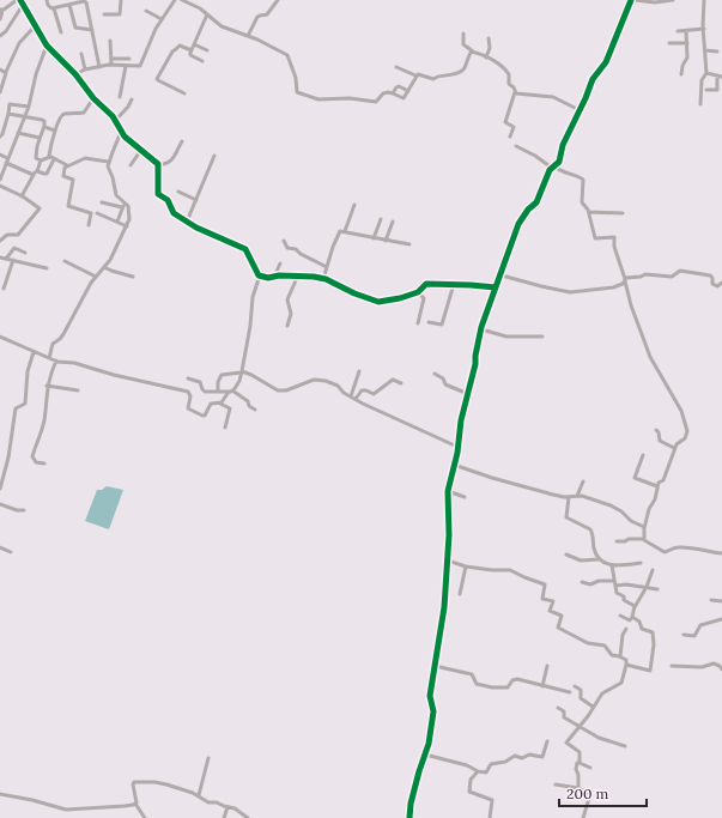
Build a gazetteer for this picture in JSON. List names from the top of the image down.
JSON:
{
  "scale_bar": "200 m"
}
